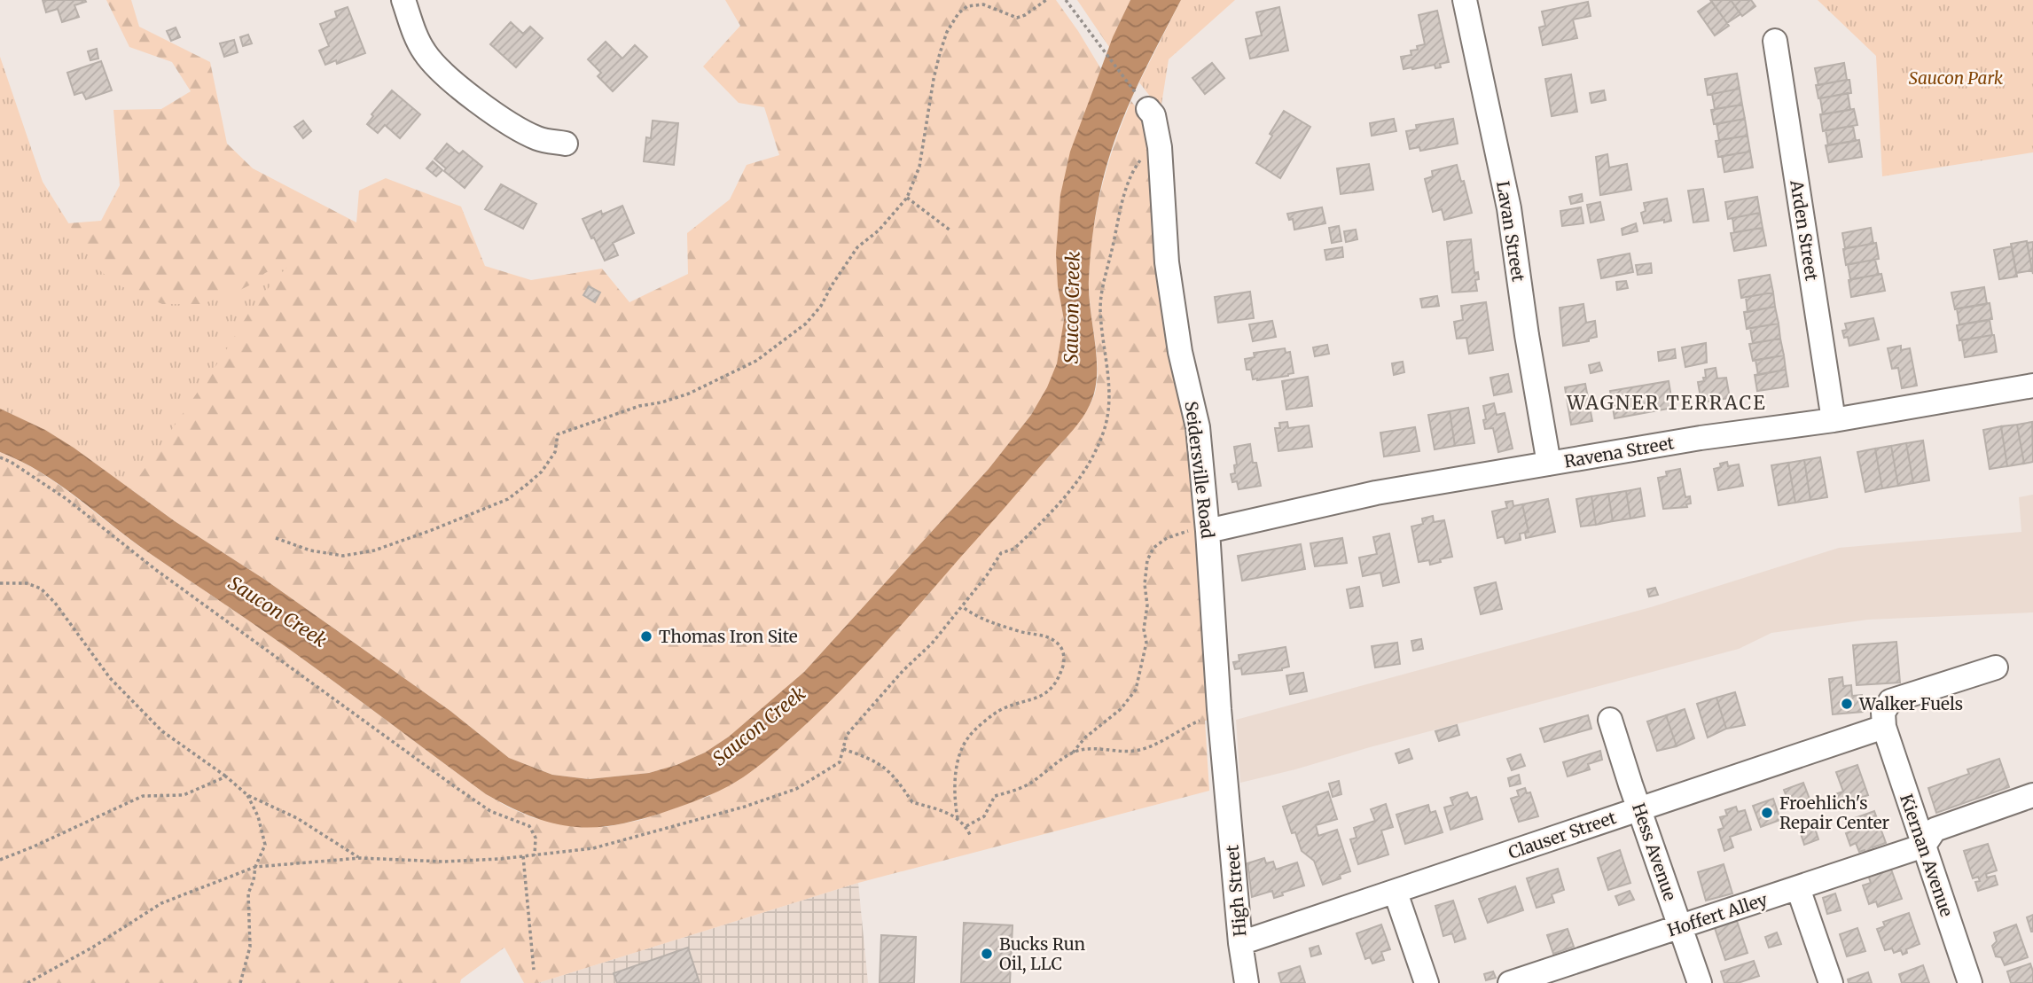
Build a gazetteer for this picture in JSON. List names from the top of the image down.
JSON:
{
  "streets": {
    "street": [
      "Arden Street",
      "Lavan Street",
      "Ravena Street",
      "Seidersville Road",
      "Clauser Street",
      "Hess Avenue",
      "Kiernan Avenue",
      "High Street",
      "Hoffert Alley"
    ]
  },
  "crossings": [
    ["Arden Street", "Ravena Street"],
    ["Lavan Street", "Ravena Street"],
    ["Ravena Street", "Seidersville Road"],
    ["Seidersville Road", "High Street"],
    ["Clauser Street", "Hess Avenue"],
    ["Clauser Street", "Kiernan Avenue"],
    ["Clauser Street", "High Street"],
    ["Hess Avenue", "Hoffert Alley"],
    ["Kiernan Avenue", "Hoffert Alley"]
  ],
  "districts": ["WAGNER TERRACE"],
  "water": ["Saucon Creek"],
  "parks": ["Saucon Park"],
  "places": [
    "Thomas Iron Site",
    "Walker Fuels",
    "Froehlich's Repair Center",
    "Bucks Run Oil, LLC"
  ]
}
